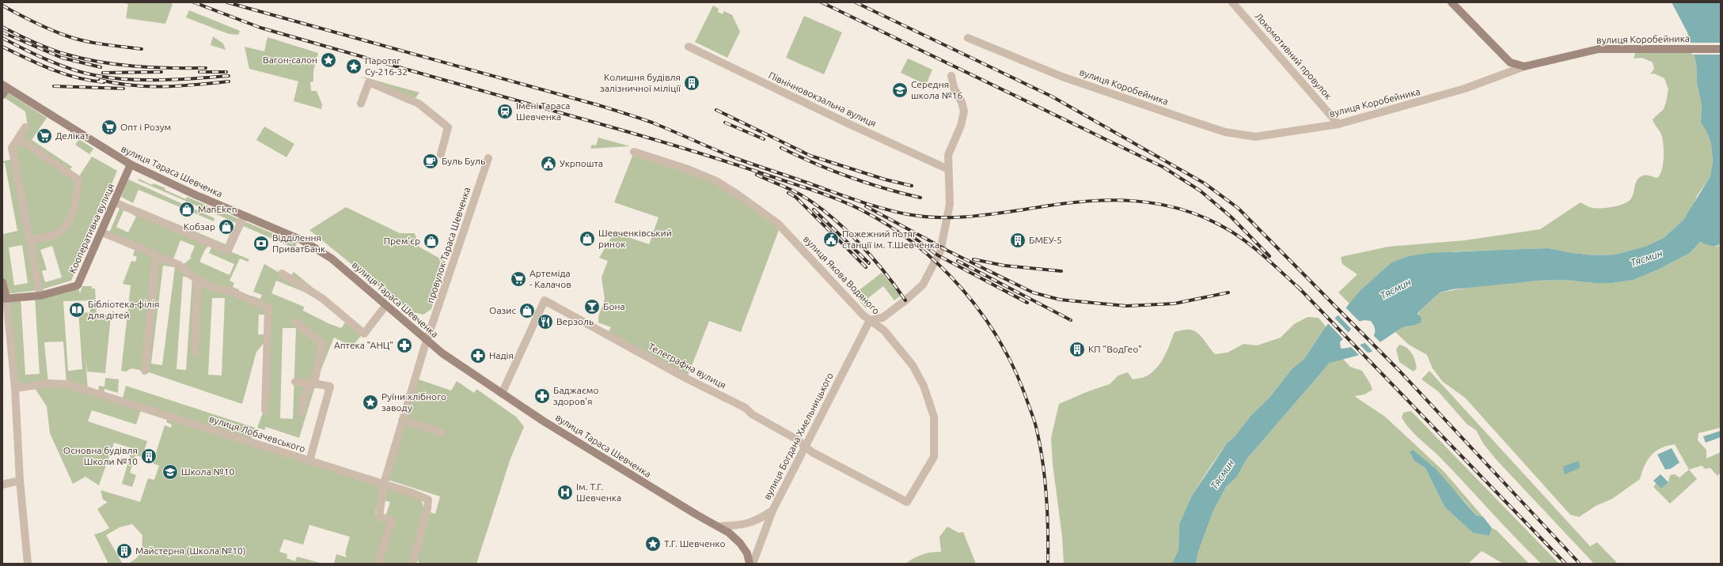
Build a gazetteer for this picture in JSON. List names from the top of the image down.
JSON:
{
  "streets": {
    "main road": ["вулиця Коробейника", "вулиця Тараса Шевченка", "Кооперативна вулиця"],
    "street": [
      "Локомотивний провулок",
      "Північновокзальна вулиця",
      "провулок Тараса Шевченка",
      "вулиця Якова Водяного",
      "Телеграфна вулиця",
      "вулиця Лобачевського",
      "вулиця Богдана Хмельницького"
    ]
  },
  "crossings": [
    ["вулиця Коробейника", "Локомотивний провулок"],
    ["вулиця Тараса Шевченка", "Кооперативна вулиця"],
    ["вулиця Тараса Шевченка", "провулок Тараса Шевченка"],
    ["вулиця Тараса Шевченка", "Телеграфна вулиця"],
    ["провулок Тараса Шевченка", "вулиця Лобачевського"],
    ["вулиця Якова Водяного", "Телеграфна вулиця"],
    ["вулиця Якова Водяного", "вулиця Богдана Хмельницького"],
    ["Телеграфна вулиця", "вулиця Богдана Хмельницького"]
  ],
  "water": ["Тясмин"],
  "places": {
    "place": [
      "Вагон-салон",
      "Паротяг Су-216-32",
      "Руїни хлібного заводу",
      "Т.Г. Шевченко"
    ],
    "building": [
      "Колишня будівля залізничної міліції",
      "БМЕУ-5",
      "КП \"ВодГео\"",
      "Основна будівля Школи №10",
      "Майстерня (Школа №10)"
    ],
    "school or university": ["Середня школа №16", "Школа №10"],
    "station": ["Імені Тараса Шевченка"],
    "supermarket": ["Опт і Розум", "Делікат", "Артеміда - Калачов"],
    "cafe": ["Буль Буль"],
    "public building": ["Укрпошта", "Пожежний потяг станції ім. Т.Шевченка"],
    "shop": [
      "ManEken",
      "Кобзар",
      "Шевченківський ринок",
      "Прем'єр",
      "Оазис"
    ],
    "bank": ["Відділення ПриватБанк"],
    "bar": ["Бона"],
    "library": ["Бiблiотека-фiлiя для дiтей"],
    "restaurant": ["Верзоль"],
    "pharmacy": ["Аптека \"АНЦ\"", "Надія", "Баджаємо здоров'я"],
    "hospital": ["Ім. Т.Г. Шевченка"]
  }
}
